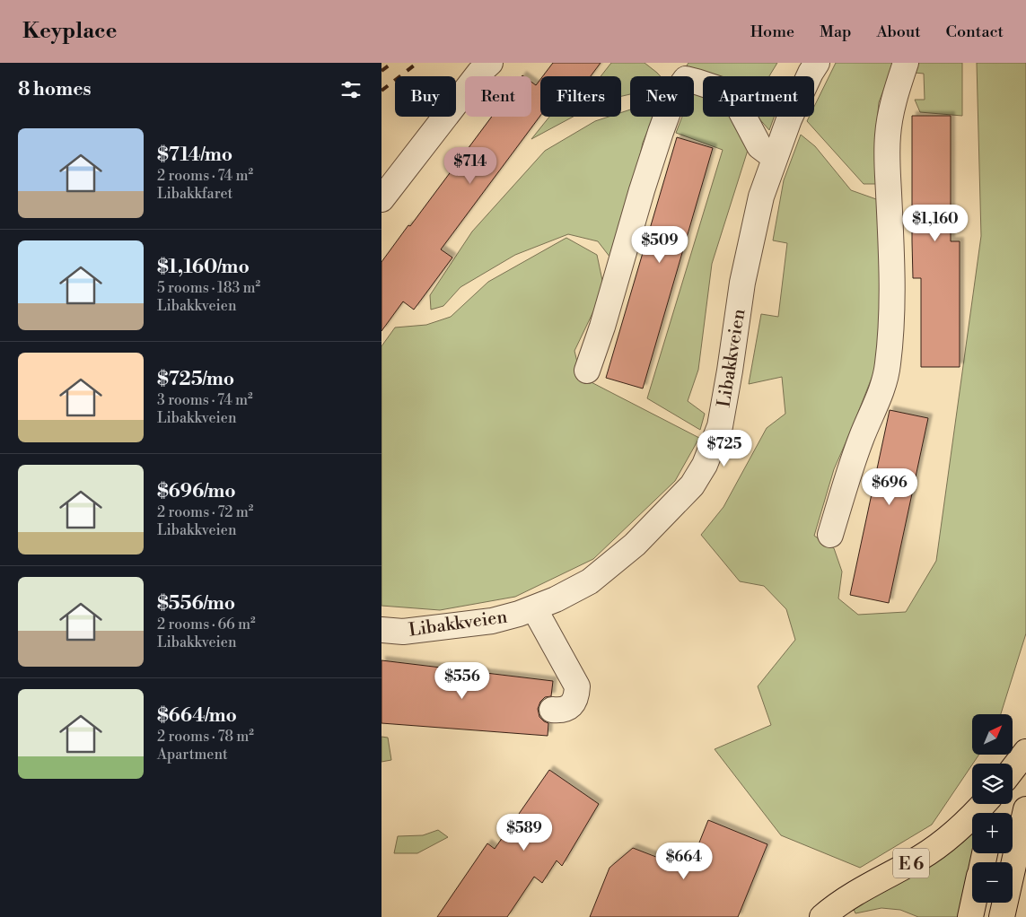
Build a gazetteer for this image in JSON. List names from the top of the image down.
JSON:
{
  "streets": {
    "highway": ["E 6"],
    "street": ["Libakkveien"]
  },
  "north": "top right",
  "page": {
    "header": "Keyplace",
    "nav": [
      "Home",
      "Map",
      "About",
      "Contact"
    ],
    "heading": "8 homes",
    "chip": [
      "Buy",
      "Rent",
      "Filters",
      "New",
      "Apartment"
    ],
    "list": [
      {
        "name": "$714/mo",
        "note": "2 rooms · 74 m² · Libakkfaret"
      },
      {
        "name": "$1,160/mo",
        "note": "5 rooms · 183 m² · Libakkveien"
      },
      {
        "name": "$725/mo",
        "note": "3 rooms · 74 m² · Libakkveien"
      },
      {
        "name": "$696/mo",
        "note": "2 rooms · 72 m² · Libakkveien"
      },
      {
        "name": "$556/mo",
        "note": "2 rooms · 66 m² · Libakkveien"
      },
      {
        "name": "$664/mo",
        "note": "2 rooms · 78 m² · Apartment"
      }
    ],
    "price": [
      "$714",
      "$1,160",
      "$509",
      "$725",
      "$696",
      "$556",
      "$589",
      "$664"
    ],
    "map_buttons": ["+", "−"]
  }
}
